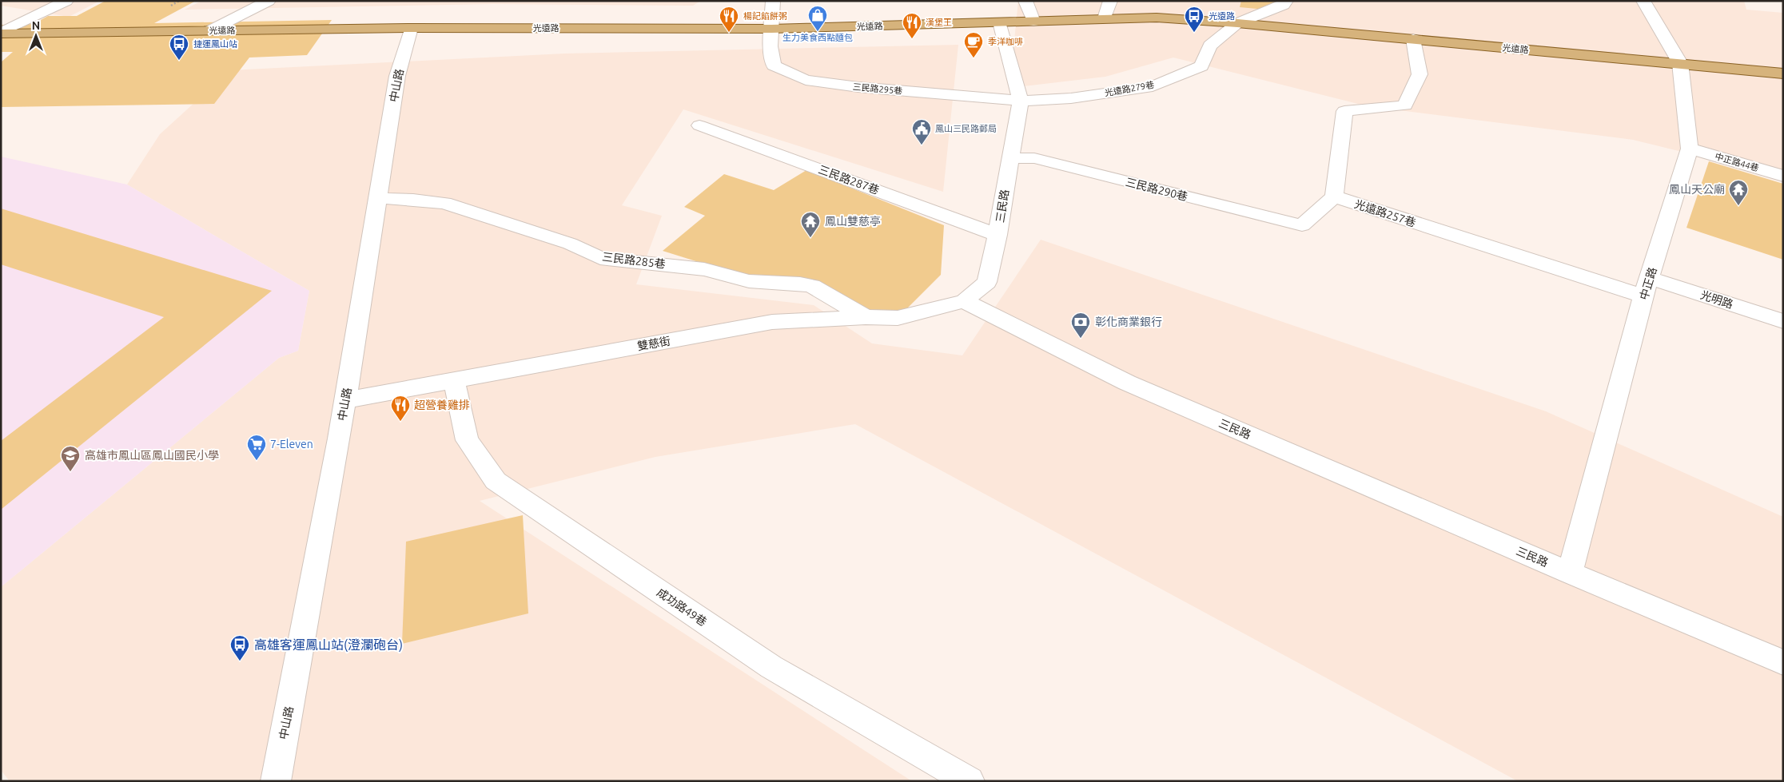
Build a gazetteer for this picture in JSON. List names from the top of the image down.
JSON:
{
  "streets": {
    "main road": ["光遠路"],
    "street": [
      "中山路",
      "三民路295巷",
      "光遠路279巷",
      "中正路44巷",
      "三民路287巷",
      "三民路290巷",
      "三民路",
      "光遠路257巷",
      "三民路285巷",
      "中正路",
      "光明路",
      "雙慈街",
      "成功路49巷"
    ]
  },
  "crossings": [
    ["光遠路", "中山路"],
    ["光遠路", "三民路295巷"],
    ["光遠路", "光遠路279巷"],
    ["光遠路", "三民路"],
    ["光遠路", "中正路"],
    ["中山路", "三民路285巷"],
    ["中山路", "雙慈街"],
    ["三民路295巷", "光遠路279巷"],
    ["三民路295巷", "三民路"],
    ["光遠路279巷", "三民路"],
    ["中正路44巷", "中正路"],
    ["三民路287巷", "三民路"],
    ["三民路290巷", "三民路"],
    ["三民路290巷", "光遠路257巷"],
    ["三民路", "中正路"],
    ["三民路", "雙慈街"],
    ["光遠路257巷", "中正路"],
    ["三民路285巷", "雙慈街"],
    ["中正路", "光明路"],
    ["雙慈街", "成功路49巷"]
  ],
  "places": {
    "shop": ["生力美食西點麵包"],
    "restaurant": ["楊記餡餅粥", "漢堡王", "超營養雞排"],
    "bus stop": ["光遠路", "捷運鳳山站", "高雄客運鳳山站(澄瀾砲台)"],
    "cafe": ["季洋咖啡"],
    "public building": ["鳳山三民路郵局"],
    "temple": ["鳳山天公廟", "鳳山雙慈亭"],
    "bank": ["彰化商業銀行"],
    "supermarket": ["7-Eleven"],
    "school or university": ["高雄市鳳山區鳳山國民小學"]
  },
  "north": "top"
}
